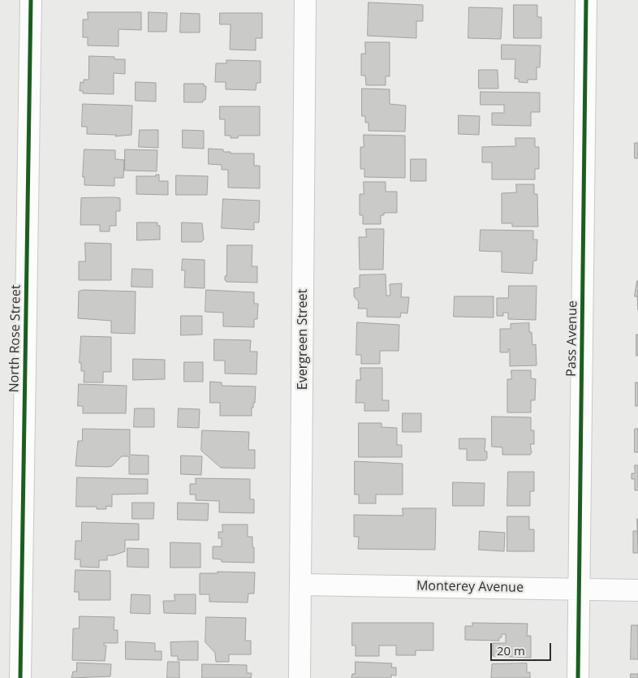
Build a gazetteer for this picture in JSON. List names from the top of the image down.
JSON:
{
  "streets": {
    "street": [
      "North Rose Street",
      "Pass Avenue",
      "Evergreen Street",
      "Monterey Avenue"
    ]
  },
  "crossings": [
    ["Pass Avenue", "Monterey Avenue"],
    ["Evergreen Street", "Monterey Avenue"]
  ],
  "scale_bar": "20 m"
}
